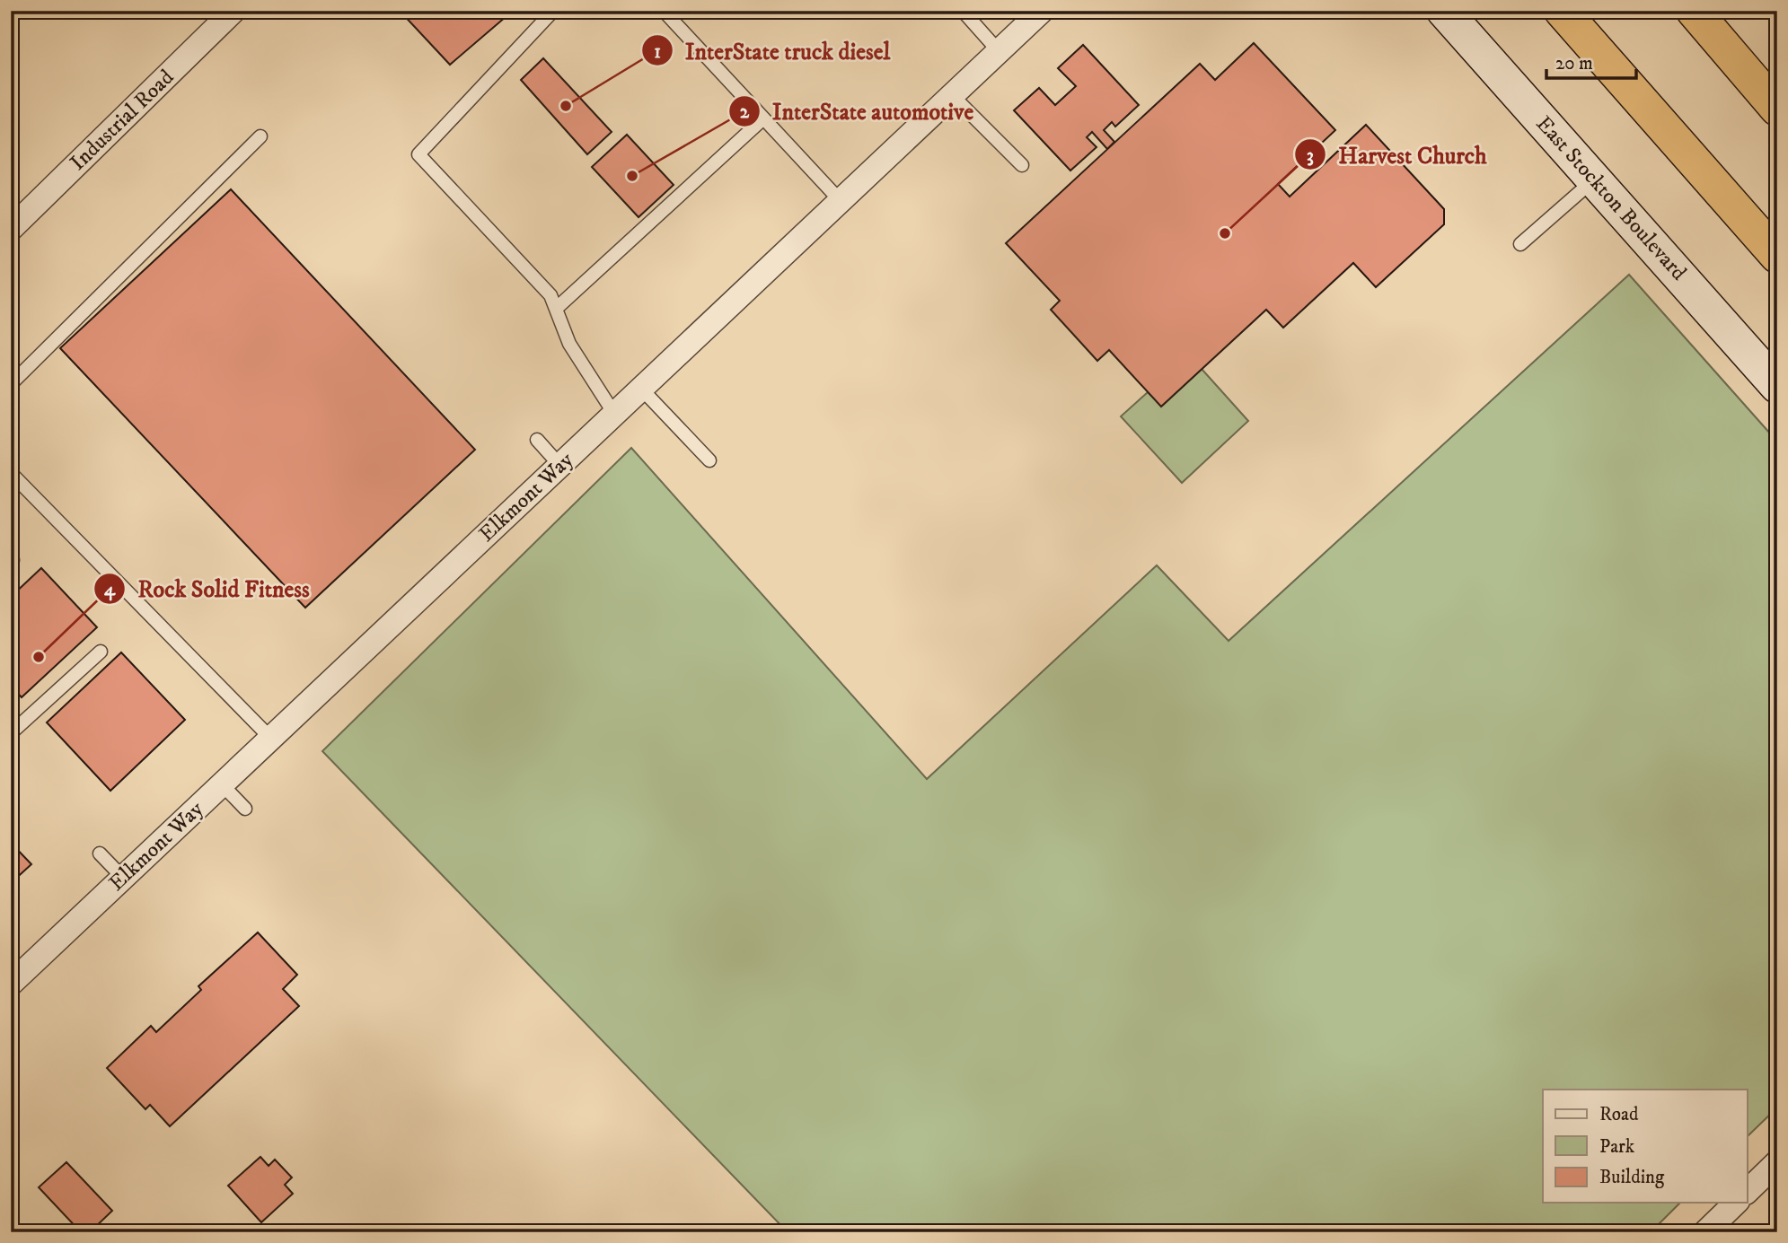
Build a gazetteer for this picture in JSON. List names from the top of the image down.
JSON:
{
  "streets": {
    "main road": ["East Stockton Boulevard"],
    "street": ["Industrial Road", "Elkmont Way"]
  },
  "places": [
    "InterState truck diesel",
    "InterState automotive",
    "Harvest Church",
    "Rock Solid Fitness"
  ],
  "legend": ["Road", "Park", "Building"],
  "scale_bar": "20 m"
}
